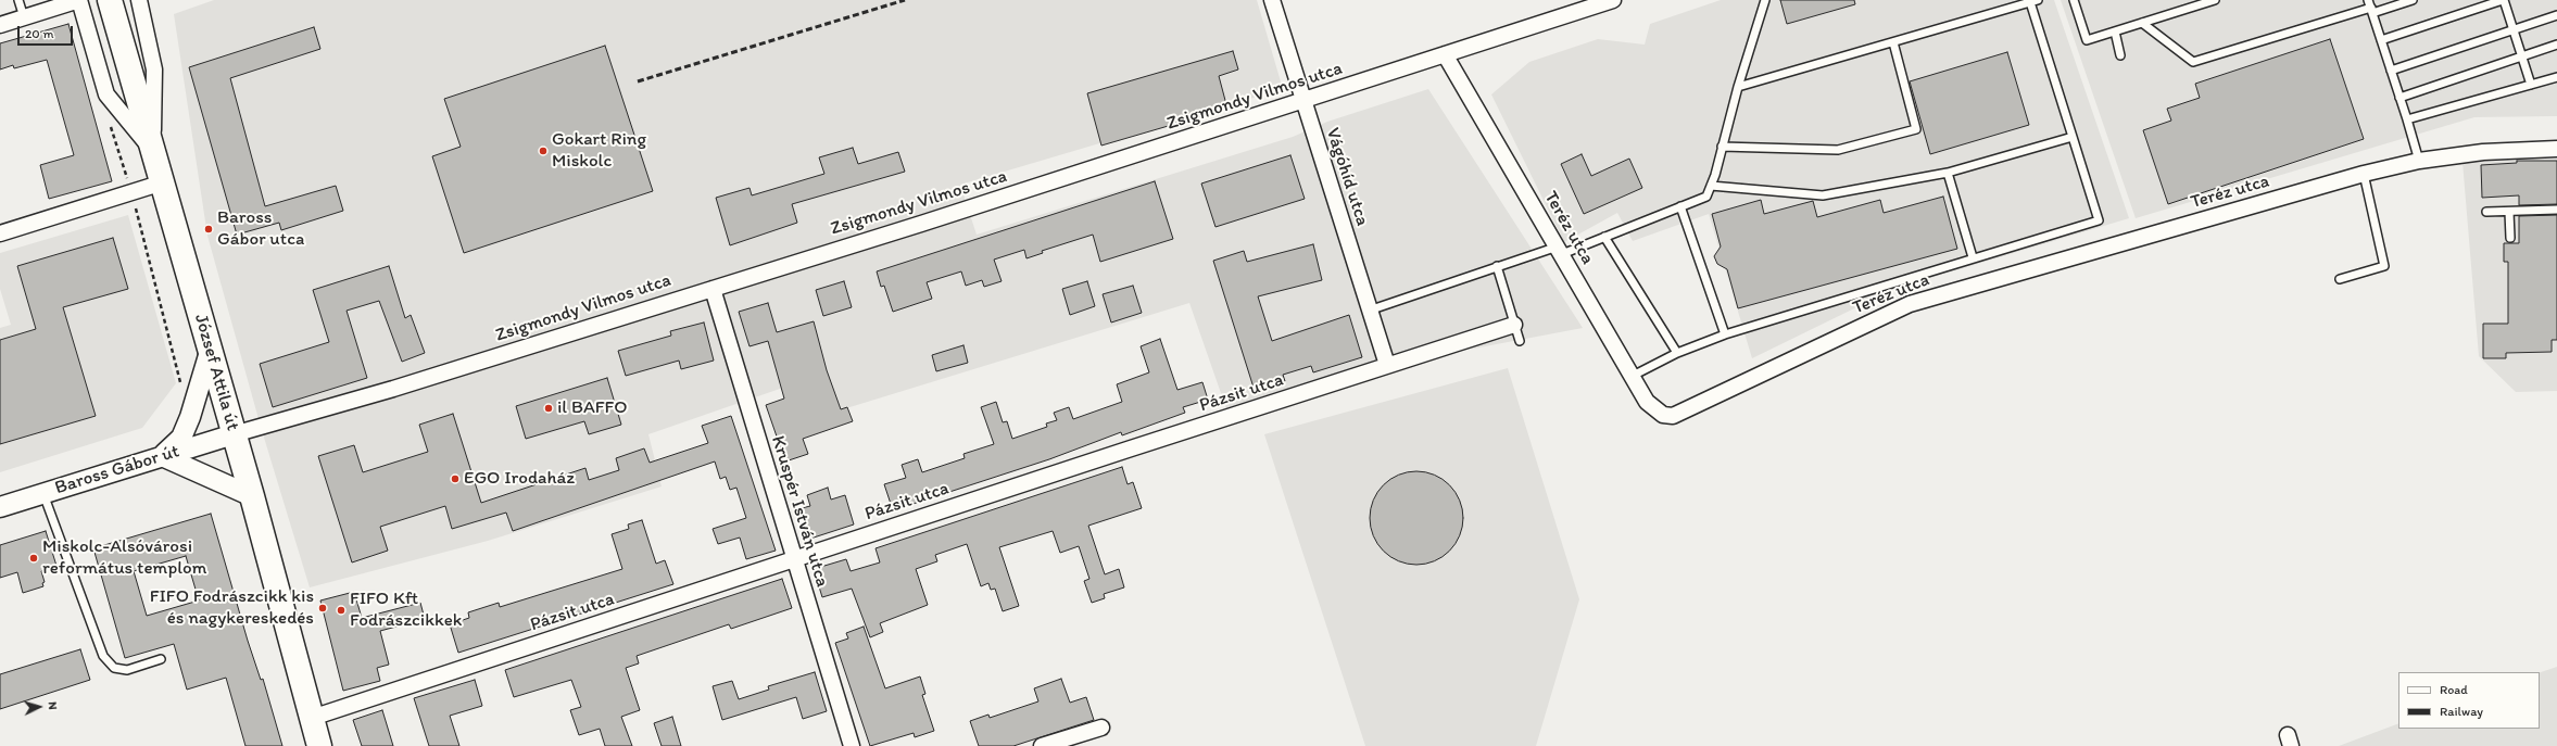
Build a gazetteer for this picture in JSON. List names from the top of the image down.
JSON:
{
  "streets": {
    "main road": ["József Attila út"],
    "street": [
      "Zsigmondy Vilmos utca",
      "Vágóhíd utca",
      "Teréz utca",
      "Pázsit utca",
      "Baross Gábor út",
      "Kruspér István utca"
    ]
  },
  "crossings": [
    ["Zsigmondy Vilmos utca", "Vágóhíd utca"],
    ["Zsigmondy Vilmos utca", "Teréz utca"],
    ["Zsigmondy Vilmos utca", "József Attila út"],
    ["Zsigmondy Vilmos utca", "Baross Gábor út"],
    ["Zsigmondy Vilmos utca", "Kruspér István utca"],
    ["Vágóhíd utca", "Pázsit utca"],
    ["József Attila út", "Pázsit utca"],
    ["József Attila út", "Baross Gábor út"],
    ["Pázsit utca", "Kruspér István utca"]
  ],
  "places": [
    "Gokart Ring Miskolc",
    "Baross Gábor utca",
    "il BAFFO",
    "EGO Irodaház",
    "Miskolc-Alsóvárosi református templom",
    "FIFO Fodrászcikk kis és nagykereskedés",
    "FIFO Kft Fodrászcikkek"
  ],
  "legend": ["Road", "Railway"],
  "scale_bar": "20 m",
  "north": "right"
}
